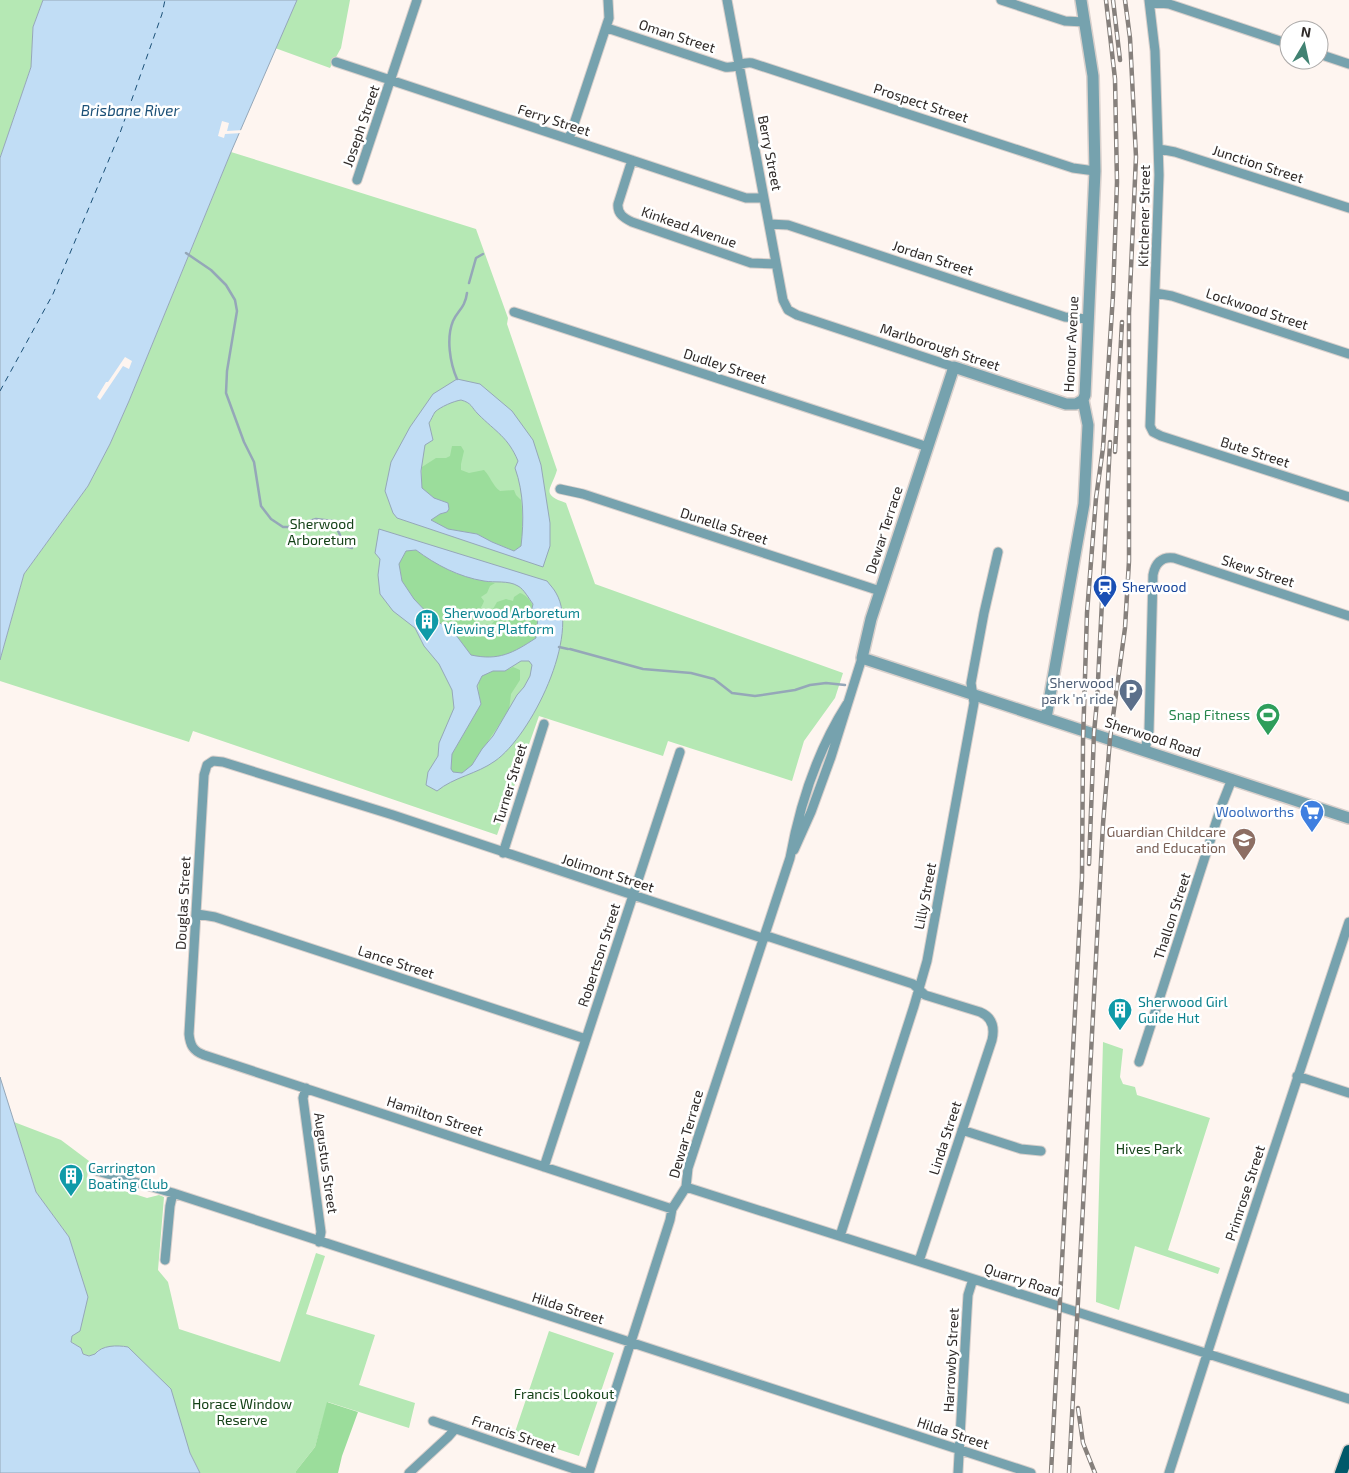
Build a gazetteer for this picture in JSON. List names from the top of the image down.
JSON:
{
  "streets": {
    "street": [
      "Oman Street",
      "Prospect Street",
      "Ferry Street",
      "Joseph Street",
      "Berry Street",
      "Junction Street",
      "Kitchener Street",
      "Kinkead Avenue",
      "Jordan Street",
      "Lockwood Street",
      "Honour Avenue",
      "Marlborough Street",
      "Dudley Street",
      "Bute Street",
      "Dunella Street",
      "Dewar Terrace",
      "Skew Street",
      "Sherwood Road",
      "Turner Street",
      "Jolimont Street",
      "Lilly Street",
      "Douglas Street",
      "Thallon Street",
      "Robertson Street",
      "Lance Street",
      "Hamilton Street",
      "Linda Street",
      "Augustus Street",
      "Primrose Street",
      "Quarry Road",
      "Hilda Street",
      "Harrowby Street",
      "Francis Street"
    ]
  },
  "crossings": [
    ["Oman Street", "Prospect Street"],
    ["Oman Street", "Berry Street"],
    ["Prospect Street", "Berry Street"],
    ["Prospect Street", "Honour Avenue"],
    ["Ferry Street", "Joseph Street"],
    ["Ferry Street", "Berry Street"],
    ["Ferry Street", "Kinkead Avenue"],
    ["Berry Street", "Kinkead Avenue"],
    ["Berry Street", "Jordan Street"],
    ["Berry Street", "Marlborough Street"],
    ["Junction Street", "Kitchener Street"],
    ["Kitchener Street", "Lockwood Street"],
    ["Kitchener Street", "Bute Street"],
    ["Jordan Street", "Honour Avenue"],
    ["Honour Avenue", "Marlborough Street"],
    ["Honour Avenue", "Sherwood Road"],
    ["Marlborough Street", "Dewar Terrace"],
    ["Dudley Street", "Dewar Terrace"],
    ["Dunella Street", "Dewar Terrace"],
    ["Dewar Terrace", "Sherwood Road"],
    ["Dewar Terrace", "Jolimont Street"],
    ["Dewar Terrace", "Hamilton Street"],
    ["Dewar Terrace", "Quarry Road"],
    ["Dewar Terrace", "Hilda Street"],
    ["Dewar Terrace", "Francis Street"],
    ["Skew Street", "Sherwood Road"],
    ["Sherwood Road", "Lilly Street"],
    ["Sherwood Road", "Thallon Street"],
    ["Turner Street", "Jolimont Street"],
    ["Jolimont Street", "Lilly Street"],
    ["Jolimont Street", "Douglas Street"],
    ["Jolimont Street", "Robertson Street"],
    ["Jolimont Street", "Linda Street"],
    ["Lilly Street", "Quarry Road"],
    ["Douglas Street", "Lance Street"],
    ["Douglas Street", "Hamilton Street"],
    ["Robertson Street", "Lance Street"],
    ["Robertson Street", "Hamilton Street"],
    ["Hamilton Street", "Augustus Street"],
    ["Linda Street", "Quarry Road"],
    ["Augustus Street", "Hilda Street"],
    ["Primrose Street", "Quarry Road"],
    ["Quarry Road", "Harrowby Street"],
    ["Hilda Street", "Harrowby Street"]
  ],
  "water": ["Brisbane River"],
  "parks": [
    "Sherwood Arboretum",
    "Hives Park",
    "Francis Lookout",
    "Horace Window Reserve"
  ],
  "places": {
    "station": ["Sherwood"],
    "building": ["Sherwood Arboretum Viewing Platform", "Sherwood Girl Guide Hut", "Carrington Boating Club"],
    "parking": ["Sherwood park 'n' ride"],
    "sports": ["Snap Fitness"],
    "supermarket": ["Woolworths"],
    "school or university": ["Guardian Childcare and Education"]
  },
  "north": "top"
}
